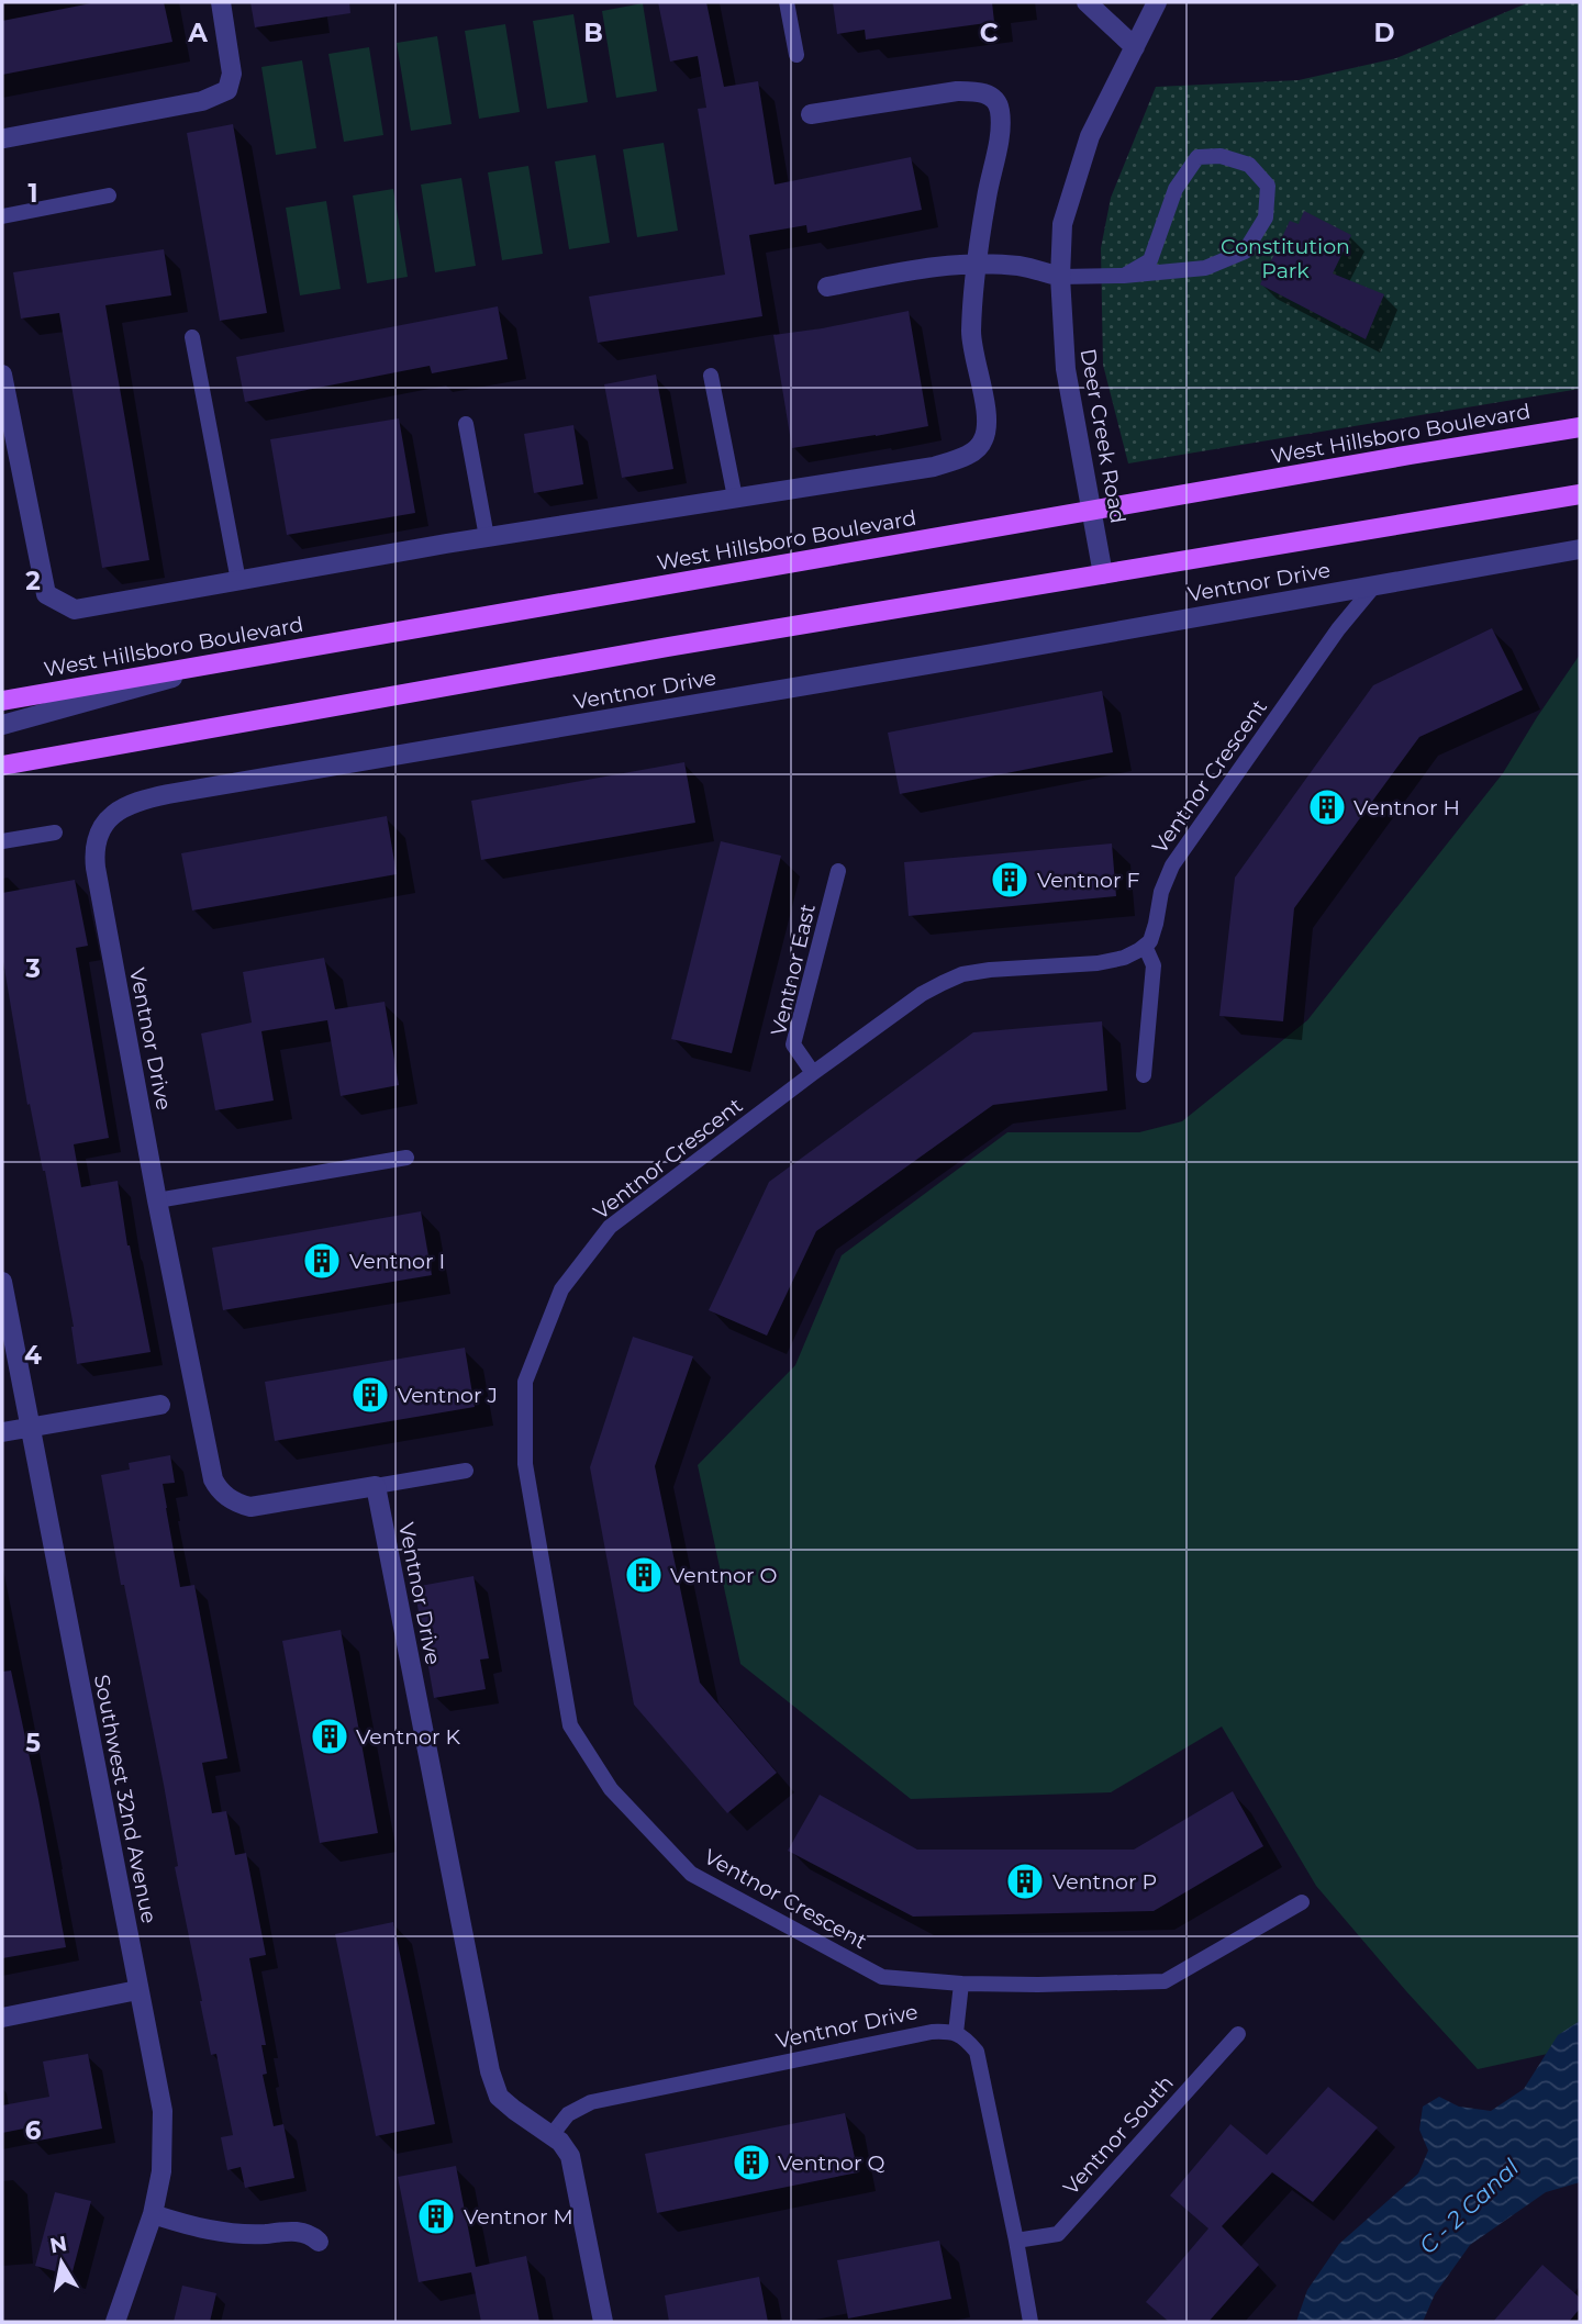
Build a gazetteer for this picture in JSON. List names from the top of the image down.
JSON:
{
  "streets": {
    "main road": ["West Hillsboro Boulevard"],
    "street": ["Deer Creek Road", "Ventnor Drive", "Southwest 32nd Avenue"],
    "lane": ["Ventnor Crescent", "Ventnor East", "Ventnor South"]
  },
  "crossings": [
    ["West Hillsboro Boulevard", "Deer Creek Road"],
    ["Ventnor Drive", "Ventnor Crescent"],
    ["Ventnor Crescent", "Ventnor East"]
  ],
  "water": ["C - 2 Canal"],
  "parks": ["Constitution Park"],
  "places": {
    "building": [
      "Ventnor H",
      "Ventnor F",
      "Ventnor I",
      "Ventnor J",
      "Ventnor O",
      "Ventnor K",
      "Ventnor P",
      "Ventnor Q",
      "Ventnor M"
    ]
  },
  "north": "top",
  "grid": {
    "columns": [
      "A",
      "B",
      "C",
      "D"
    ],
    "rows": [
      "1",
      "2",
      "3",
      "4",
      "5",
      "6"
    ]
  }
}
